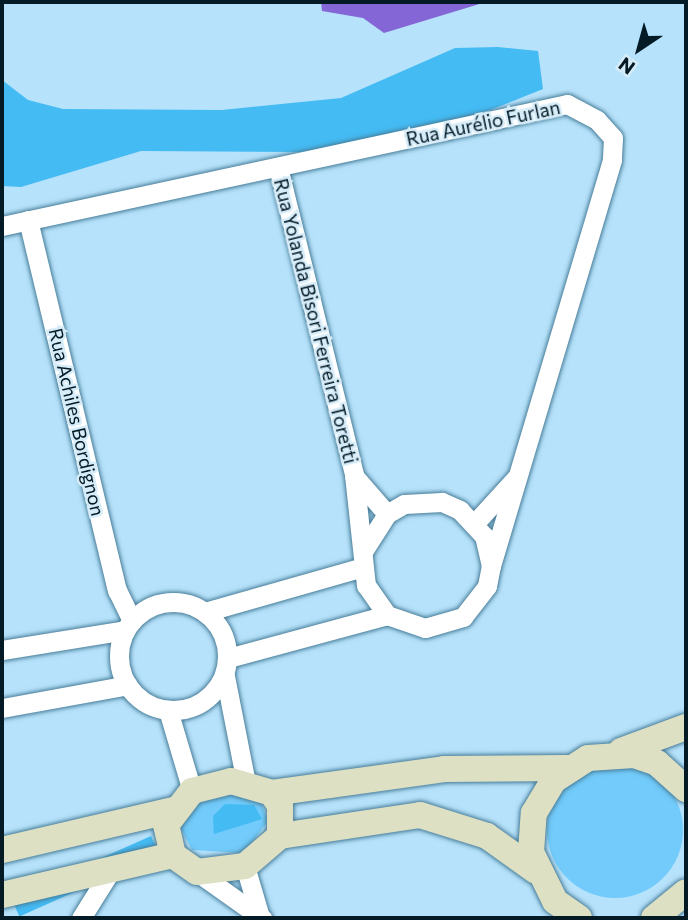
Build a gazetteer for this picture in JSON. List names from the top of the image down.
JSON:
{
  "streets": {
    "street": ["Rua Aurélio Furlan", "Rua Yolanda Bisori Ferreira Toretti", "Rua Achiles Bordignon"]
  },
  "crossings": [
    ["Rua Aurélio Furlan", "Rua Yolanda Bisori Ferreira Toretti"],
    ["Rua Aurélio Furlan", "Rua Achiles Bordignon"]
  ],
  "north": "bottom left"
}
